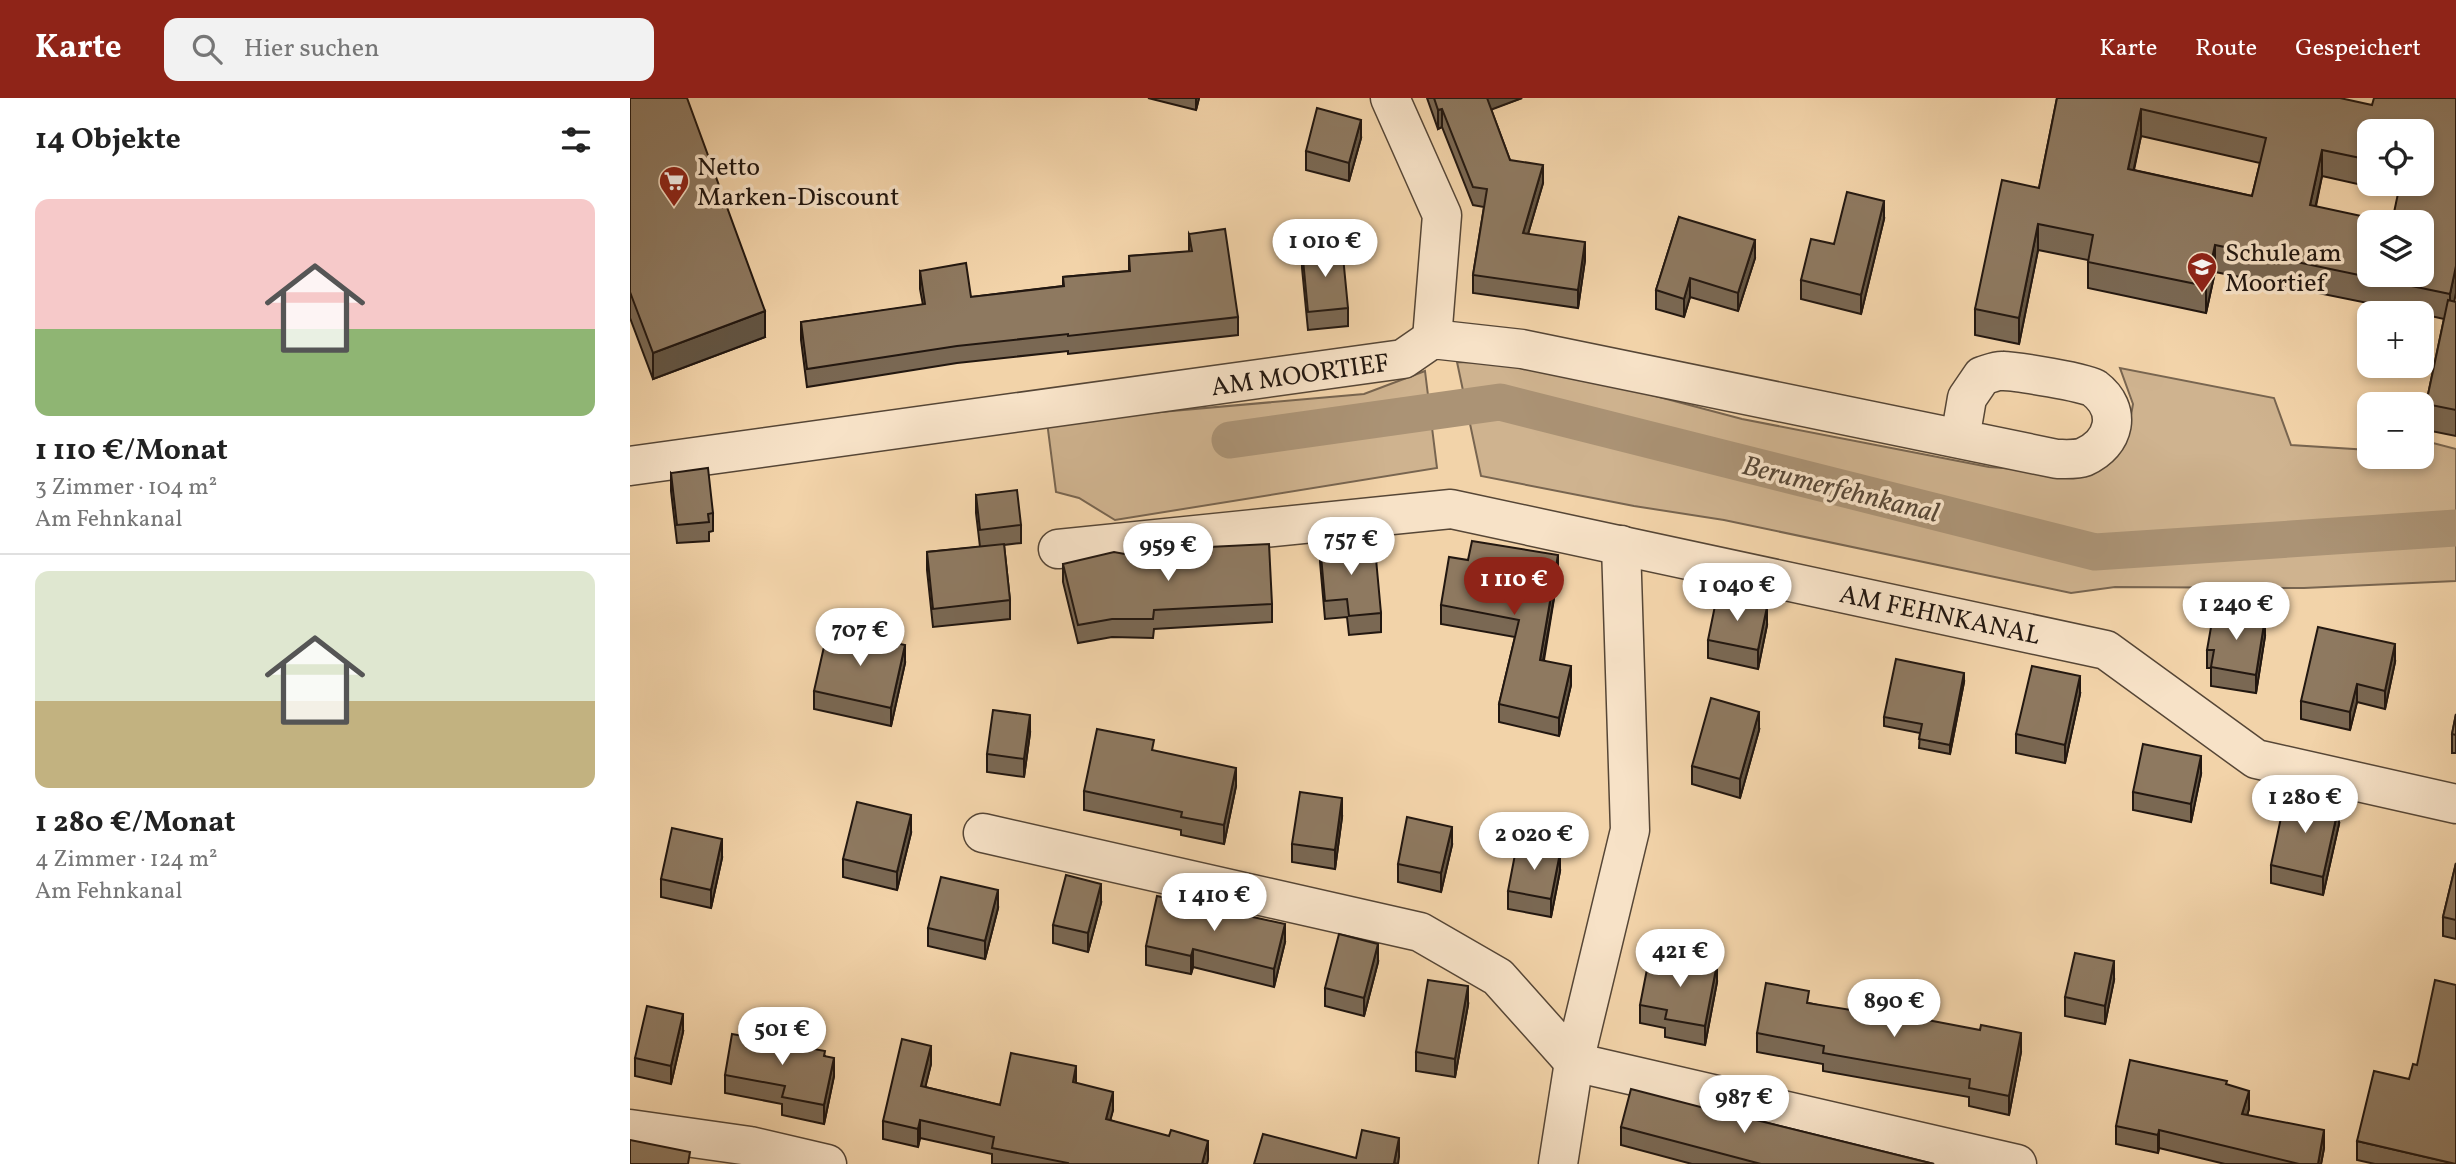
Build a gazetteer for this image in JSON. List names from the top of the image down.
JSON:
{
  "streets": {
    "street": ["AM MOORTIEF", "AM FEHNKANAL"]
  },
  "water": ["Berumerfehnkanal"],
  "places": {
    "supermarket": ["Netto Marken-Discount"],
    "school or university": ["Schule am Moortief"]
  },
  "page": {
    "header": "Karte",
    "search": "Hier suchen",
    "nav": ["Karte", "Route", "Gespeichert"],
    "heading": "14 Objekte",
    "map_buttons": ["+", "−"],
    "list": [
      {
        "name": "1 110 €/Monat",
        "note": "3 Zimmer · 104 m² · Am Fehnkanal"
      },
      {
        "name": "1 280 €/Monat",
        "note": "4 Zimmer · 124 m² · Am Fehnkanal"
      }
    ],
    "price": [
      "1 010 €",
      "757 €",
      "959 €",
      "1 110 €",
      "1 040 €",
      "1 240 €",
      "707 €",
      "1 280 €",
      "2 020 €",
      "1 410 €",
      "421 €",
      "890 €",
      "501 €",
      "987 €"
    ]
  }
}
